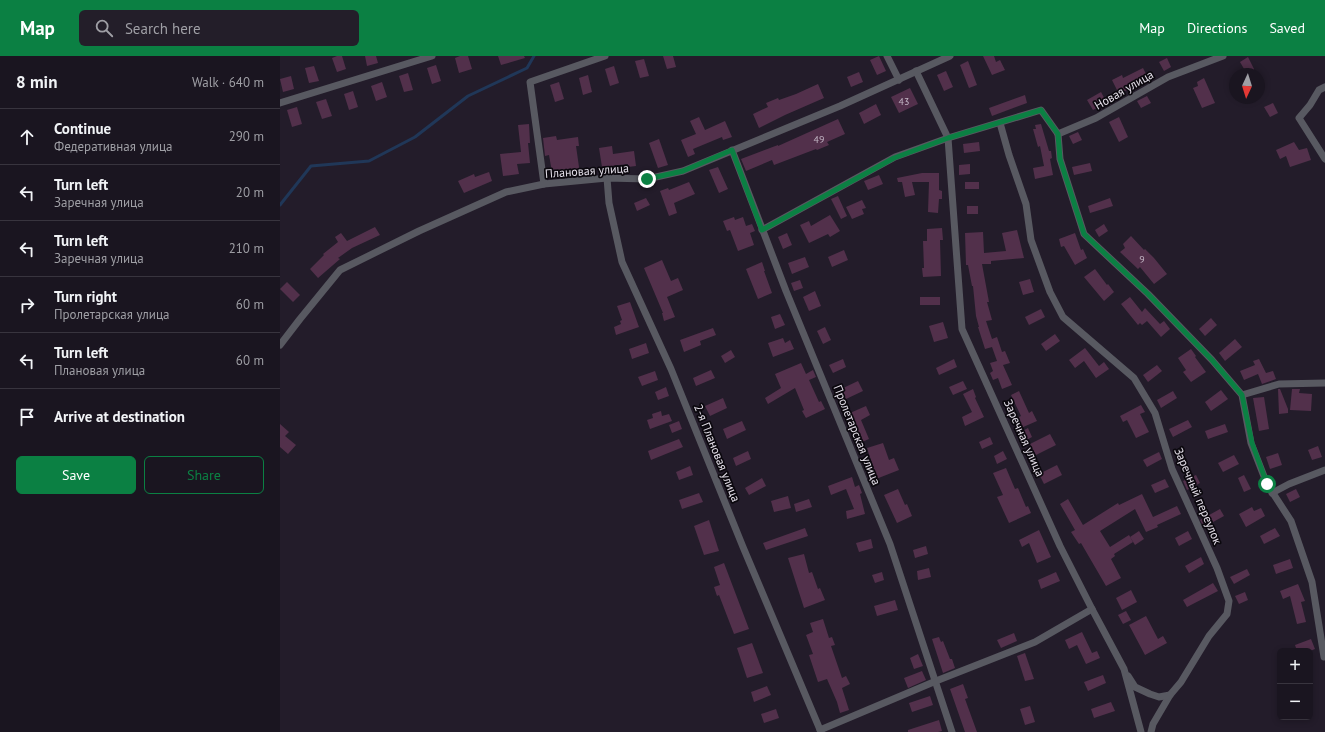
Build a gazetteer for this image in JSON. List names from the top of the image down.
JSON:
{
  "streets": {
    "street": [
      "Новая улица",
      "Плановая улица",
      "Пролетарская улица",
      "Заречная улица",
      "2-я Плановая улица",
      "Заречный переулок"
    ]
  },
  "crossings": [
    ["Плановая улица", "Пролетарская улица"],
    ["Плановая улица", "Заречная улица"],
    ["Плановая улица", "2-я Плановая улица"]
  ],
  "house_numbers": ["43", "49", "9"],
  "north": "bottom",
  "page": {
    "header": "Map",
    "search": "Search here",
    "nav": ["Map", "Directions", "Saved"],
    "heading": ["8 min", "Walk · 640 m"],
    "list": [
      ["Continue", "Федеративная улица", "290 m"],
      ["Turn left", "Заречная улица", "20 m"],
      ["Turn left", "Заречная улица", "210 m"],
      ["Turn right", "Пролетарская улица", "60 m"],
      ["Turn left", "Плановая улица", "60 m"],
      "Arrive at destination"
    ],
    "buttons": ["Save", "Share"],
    "map_buttons": ["+", "−"]
  }
}
